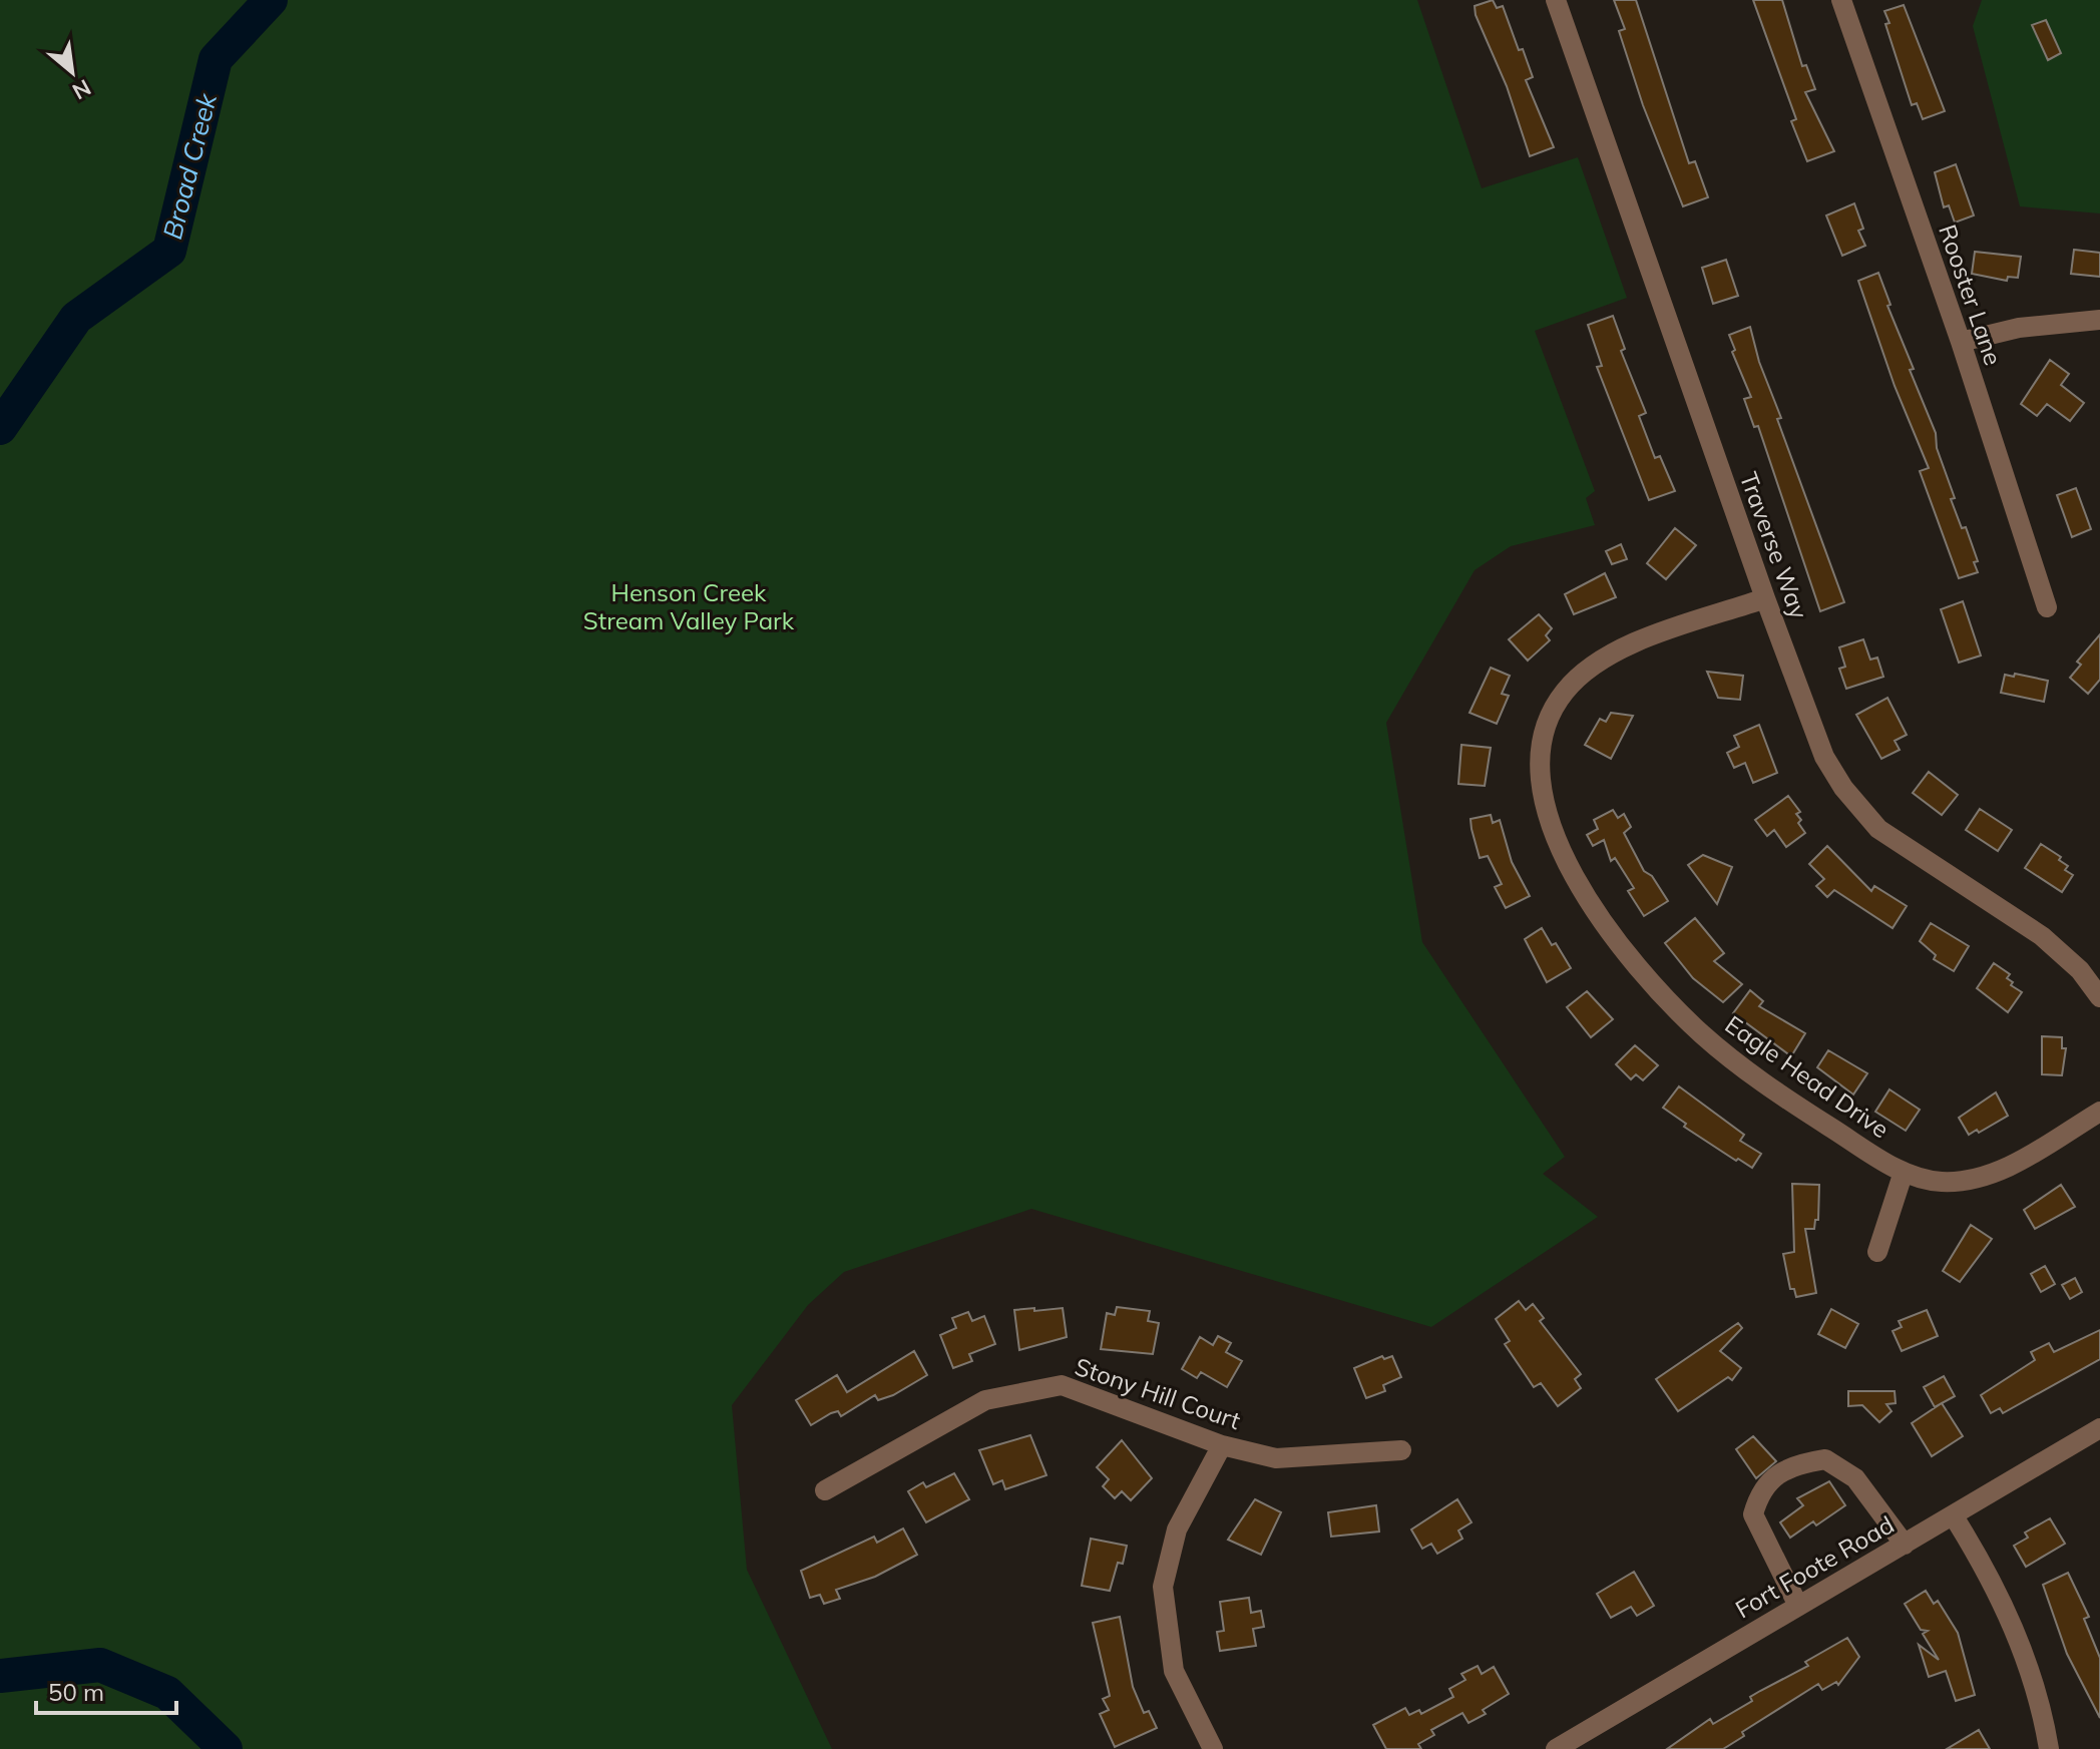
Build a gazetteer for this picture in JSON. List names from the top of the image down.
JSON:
{
  "streets": {
    "street": [
      "Rooster Lane",
      "Traverse Way",
      "Eagle Head Drive",
      "Stony Hill Court",
      "Fort Foote Road"
    ]
  },
  "crossings": [
    ["Traverse Way", "Eagle Head Drive"]
  ],
  "water": ["Broad Creek"],
  "parks": ["Henson Creek Stream Valley Park"],
  "scale_bar": "50 m",
  "north": "bottom right"
}
